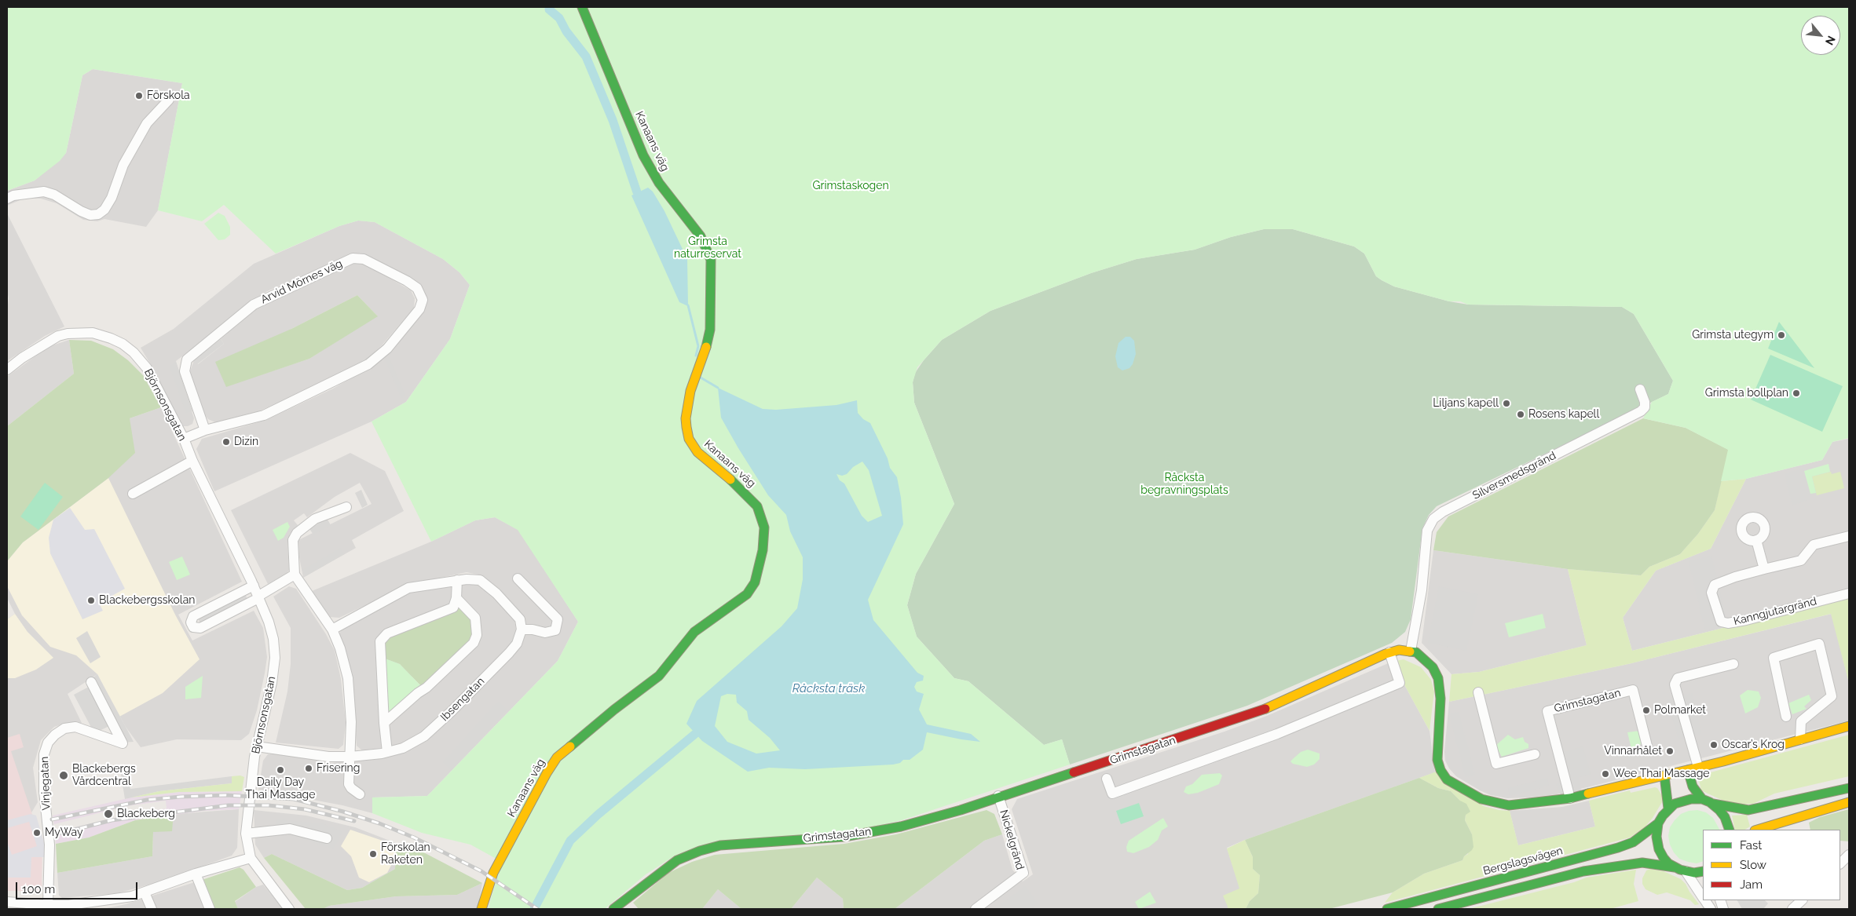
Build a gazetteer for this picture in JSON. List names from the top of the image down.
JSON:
{
  "streets": {
    "street": [
      "Kanaans väg",
      "Arvid Mörnes väg",
      "Björnsonsgatan",
      "Silversmedsgränd",
      "Kanngjutargränd",
      "Ibsengatan",
      "Grimstagatan",
      "Vinjegatan",
      "Nickelgränd",
      "Bergslagsvägen"
    ]
  },
  "crossings": [
    ["Arvid Mörnes väg", "Björnsonsgatan"],
    ["Björnsonsgatan", "Ibsengatan"],
    ["Silversmedsgränd", "Grimstagatan"],
    ["Grimstagatan", "Nickelgränd"]
  ],
  "water": ["Råcksta träsk"],
  "parks": ["Grimstaskogen", "Grimsta naturreservat", "Råcksta begravningsplats"],
  "places": [
    "Förskola",
    "Grimsta utegym",
    "Grimsta bollplan",
    "Liljans kapell",
    "Rosens kapell",
    "Dizin",
    "Blackebergsskolan",
    "Polmarket",
    "Oscar’s Krog",
    "Vinnarhålet",
    "Frisering",
    "Daily Day Thai Massage",
    "Wee Thai Massage",
    "Blackebergs Vårdcentral",
    "Blackeberg",
    "MyWay",
    "Förskolan Raketen"
  ],
  "legend": ["Fast", "Slow", "Jam"],
  "scale_bar": "100 m",
  "north": "bottom right"
}
